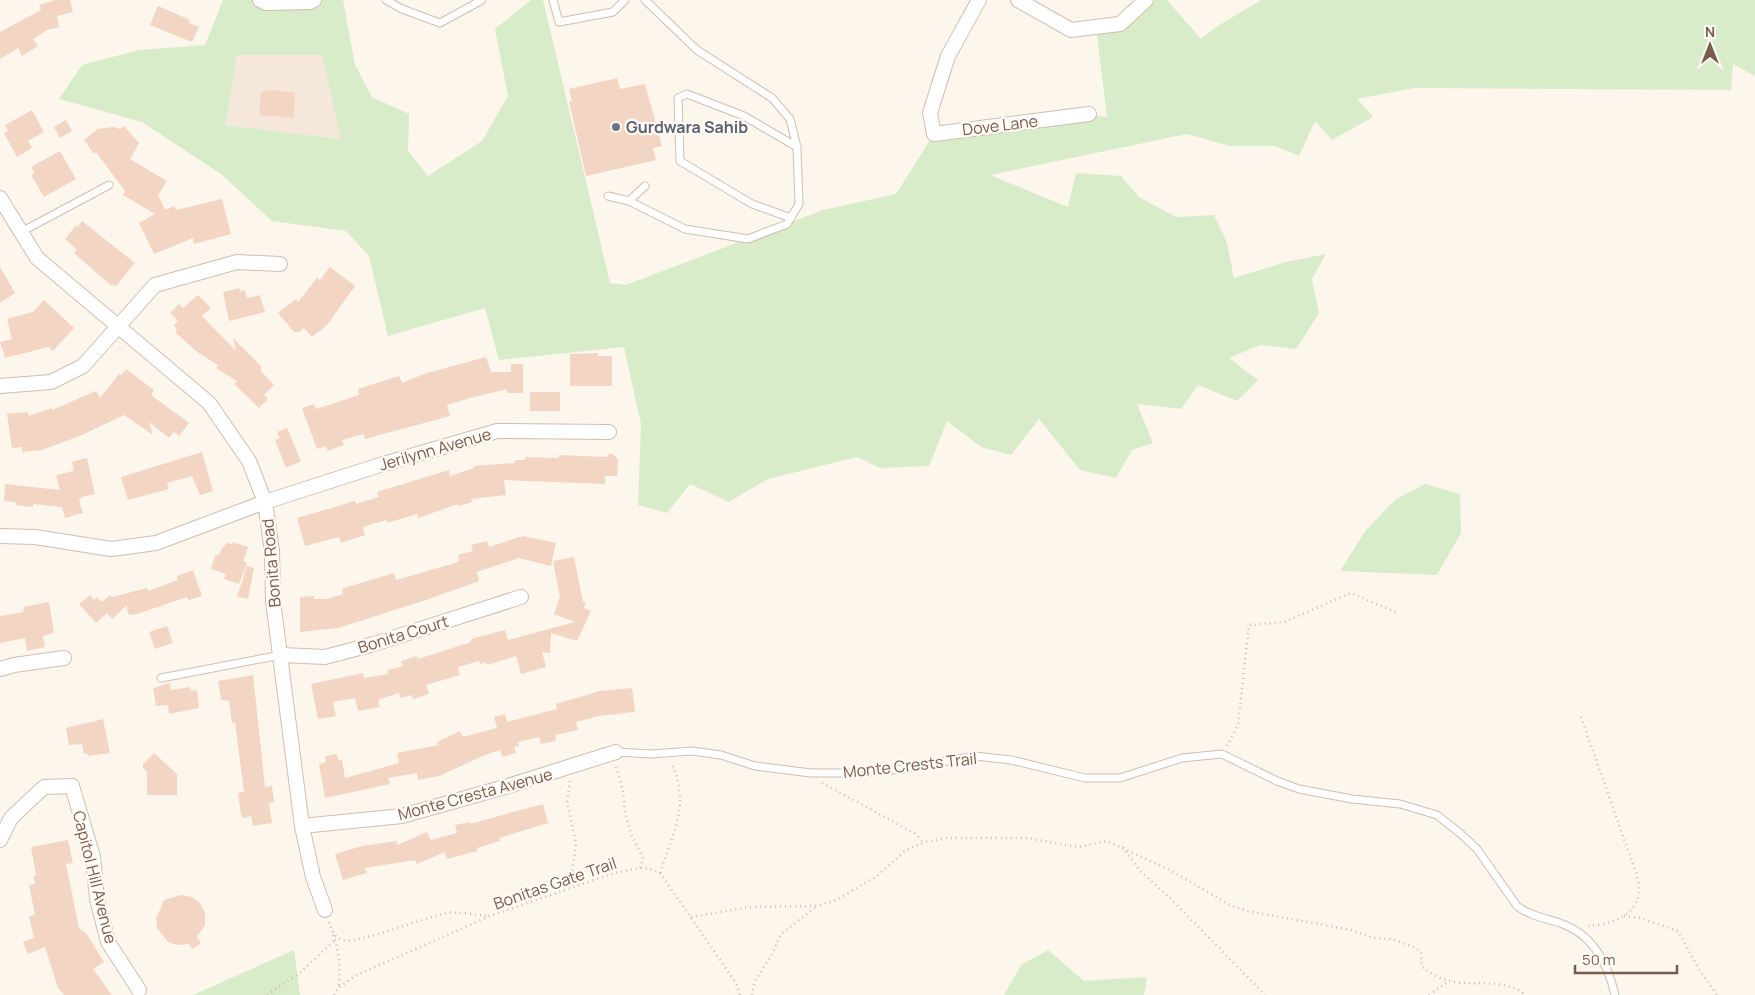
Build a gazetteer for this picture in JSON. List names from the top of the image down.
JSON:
{
  "streets": {
    "street": [
      "Dove Lane",
      "Jerilynn Avenue",
      "Bonita Road",
      "Bonita Court",
      "Monte Cresta Avenue",
      "Capitol Hill Avenue"
    ],
    "lane": ["Monte Crests Trail"],
    "path": ["Bonitas Gate Trail"]
  },
  "crossings": [
    ["Jerilynn Avenue", "Bonita Road"],
    ["Bonita Road", "Bonita Court"],
    ["Bonita Road", "Monte Cresta Avenue"],
    ["Monte Crests Trail", "Monte Cresta Avenue"]
  ],
  "places": ["Gurdwara Sahib"],
  "scale_bar": "50 m",
  "north": "top"
}
